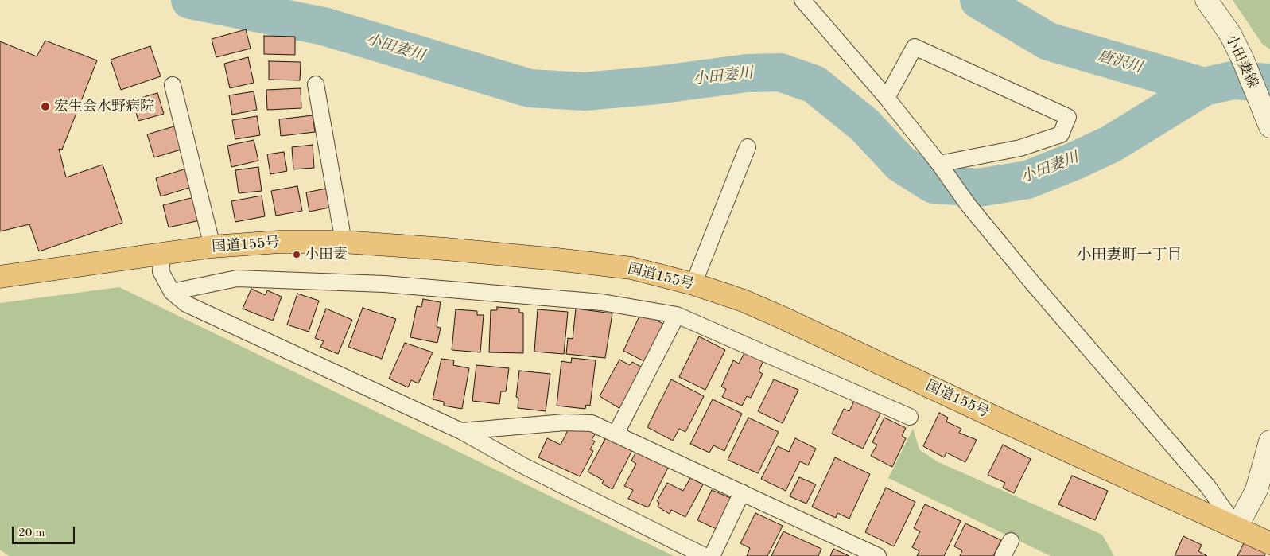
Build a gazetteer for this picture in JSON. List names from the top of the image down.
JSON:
{
  "streets": {
    "highway": ["国道155号"],
    "street": ["小田妻線"]
  },
  "districts": ["小田妻町一丁目"],
  "water": ["小田妻川", "唐沢川"],
  "places": ["宏生会水野病院", "小田妻"],
  "scale_bar": "20 m"
}
